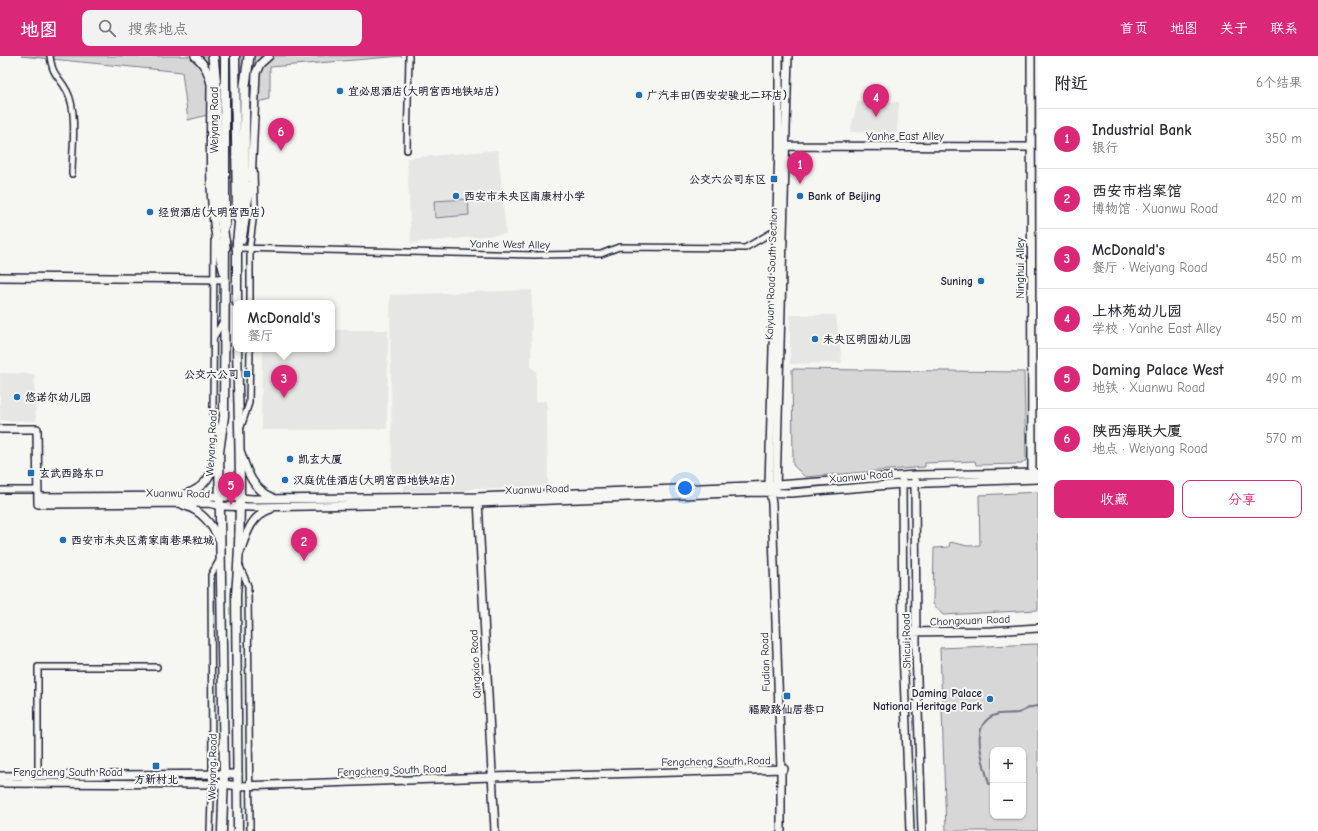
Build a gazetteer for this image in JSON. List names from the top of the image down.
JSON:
{
  "streets": {
    "main road": ["Weiyang Road"],
    "street": [
      "Yanhe East Alley",
      "Yanhe West Alley",
      "Ninghui Alley",
      "Kaiyuan Road South Section",
      "Xuanwu Road",
      "Chongxuan Road",
      "Shicui Road",
      "Fudian Road",
      "Qingxiao Road",
      "Fengcheng South Road"
    ]
  },
  "crossings": [
    ["Weiyang Road", "Yanhe West Alley"],
    ["Weiyang Road", "Xuanwu Road"],
    ["Weiyang Road", "Fengcheng South Road"],
    ["Yanhe East Alley", "Ninghui Alley"],
    ["Yanhe East Alley", "Kaiyuan Road South Section"],
    ["Yanhe West Alley", "Kaiyuan Road South Section"],
    ["Ninghui Alley", "Xuanwu Road"],
    ["Kaiyuan Road South Section", "Xuanwu Road"],
    ["Kaiyuan Road South Section", "Fudian Road"],
    ["Xuanwu Road", "Shicui Road"],
    ["Xuanwu Road", "Fudian Road"],
    ["Xuanwu Road", "Qingxiao Road"],
    ["Chongxuan Road", "Shicui Road"],
    ["Fudian Road", "Fengcheng South Road"],
    ["Qingxiao Road", "Fengcheng South Road"]
  ],
  "places": {
    "other": [
      "宜必思酒店(大明宫西地铁站店)",
      "广汽丰田(西安安骏北二环店)",
      "西安市未央区南康村小学",
      "Bank of Beijing",
      "经贸酒店(大明宫西店)",
      "Suning",
      "未央区明园幼儿园",
      "悠诺尔幼儿园",
      "凯玄大厦",
      "汉庭优佳酒店(大明宫西地铁站店)",
      "西安市未央区萧家南巷果粒城",
      "Daming Palace National Heritage Park"
    ],
    "transit": [
      "公交六公司东区",
      "公交六公司",
      "玄武西路东口",
      "福殿路仙居巷口",
      "方新村北"
    ]
  },
  "page": {
    "header": "地图",
    "search": "搜索地点",
    "nav": [
      "首页",
      "地图",
      "关于",
      "联系"
    ],
    "heading": ["附近", "6个结果"],
    "pins": [
      "4",
      "6",
      "1",
      "3",
      "5",
      "2"
    ],
    "list": [
      {
        "mark": "1",
        "name": "Industrial Bank",
        "note": "银行",
        "value": "350 m"
      },
      {
        "mark": "2",
        "name": "西安市档案馆",
        "note": "博物馆 · Xuanwu Road",
        "value": "420 m"
      },
      {
        "mark": "3",
        "name": "McDonald's",
        "note": "餐厅 · Weiyang Road",
        "value": "450 m"
      },
      {
        "mark": "4",
        "name": "上林苑幼儿园",
        "note": "学校 · Yanhe East Alley",
        "value": "450 m"
      },
      {
        "mark": "5",
        "name": "Daming Palace West",
        "note": "地铁 · Xuanwu Road",
        "value": "490 m"
      },
      {
        "mark": "6",
        "name": "陕西海联大厦",
        "note": "地点 · Weiyang Road",
        "value": "570 m"
      }
    ],
    "popup": ["McDonald's", "餐厅"],
    "buttons": ["收藏", "分享"],
    "map_buttons": ["+", "−"]
  }
}
